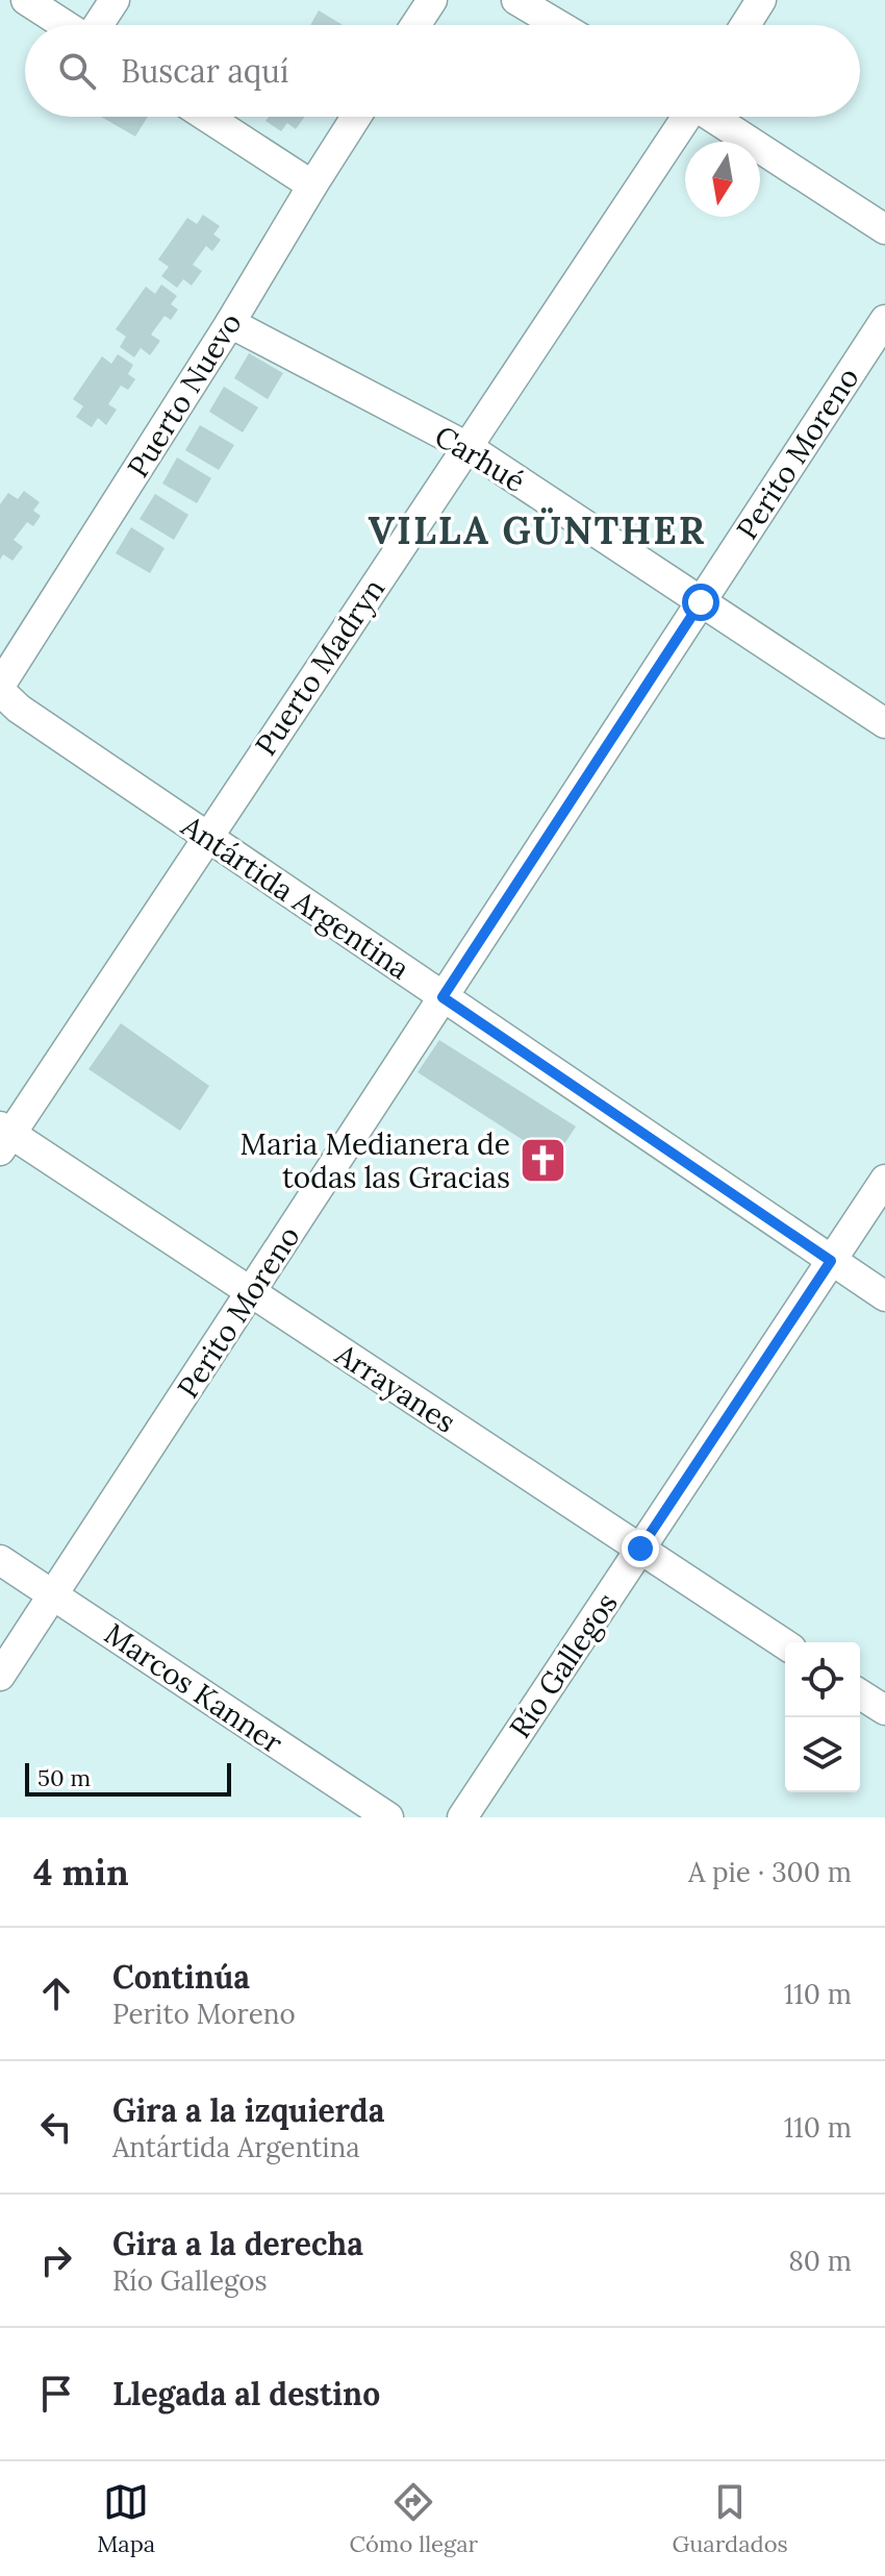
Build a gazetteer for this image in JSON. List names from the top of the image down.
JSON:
{
  "streets": {
    "street": [
      "Puerto Nuevo",
      "Perito Moreno",
      "Carhué",
      "Puerto Madryn",
      "Antártida Argentina",
      "Arrayanes",
      "Río Gallegos",
      "Marcos Kanner"
    ]
  },
  "crossings": [
    ["Puerto Nuevo", "Carhué"],
    ["Puerto Nuevo", "Antártida Argentina"],
    ["Perito Moreno", "Carhué"],
    ["Perito Moreno", "Antártida Argentina"],
    ["Perito Moreno", "Arrayanes"],
    ["Perito Moreno", "Marcos Kanner"],
    ["Carhué", "Puerto Madryn"],
    ["Puerto Madryn", "Antártida Argentina"],
    ["Puerto Madryn", "Arrayanes"],
    ["Antártida Argentina", "Río Gallegos"],
    ["Arrayanes", "Río Gallegos"]
  ],
  "districts": ["VILLA GÜNTHER"],
  "places": {
    "church": ["Maria Medianera de todas las Gracias"]
  },
  "scale_bar": "50 m",
  "north": "bottom",
  "page": {
    "search": "Buscar aquí",
    "scale": "50 m",
    "heading": ["4 min", "A pie · 300 m"],
    "list": [
      ["Continúa", "Perito Moreno", "110 m"],
      ["Gira a la izquierda", "Antártida Argentina", "110 m"],
      ["Gira a la derecha", "Río Gallegos", "80 m"],
      "Llegada al destino"
    ],
    "nav": ["Mapa", "Cómo llegar", "Guardados"]
  }
}
